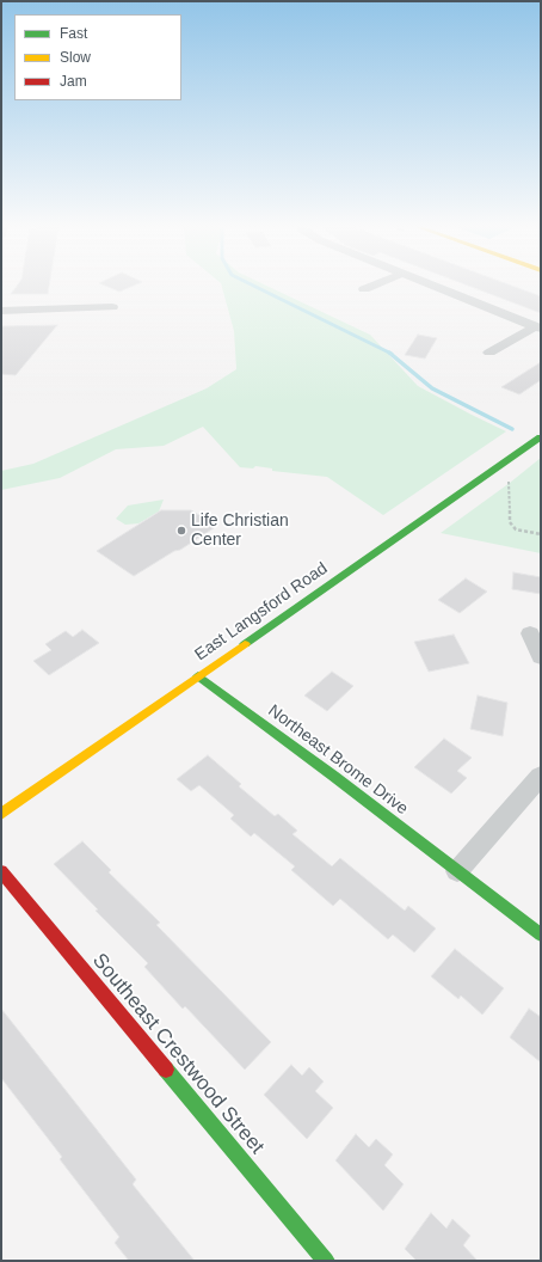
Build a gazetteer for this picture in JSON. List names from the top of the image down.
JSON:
{
  "streets": {
    "street": ["East Langsford Road", "Northeast Brome Drive", "Southeast Crestwood Street"]
  },
  "crossings": [
    ["East Langsford Road", "Northeast Brome Drive"]
  ],
  "places": ["Life Christian Center"],
  "legend": ["Fast", "Slow", "Jam"]
}
